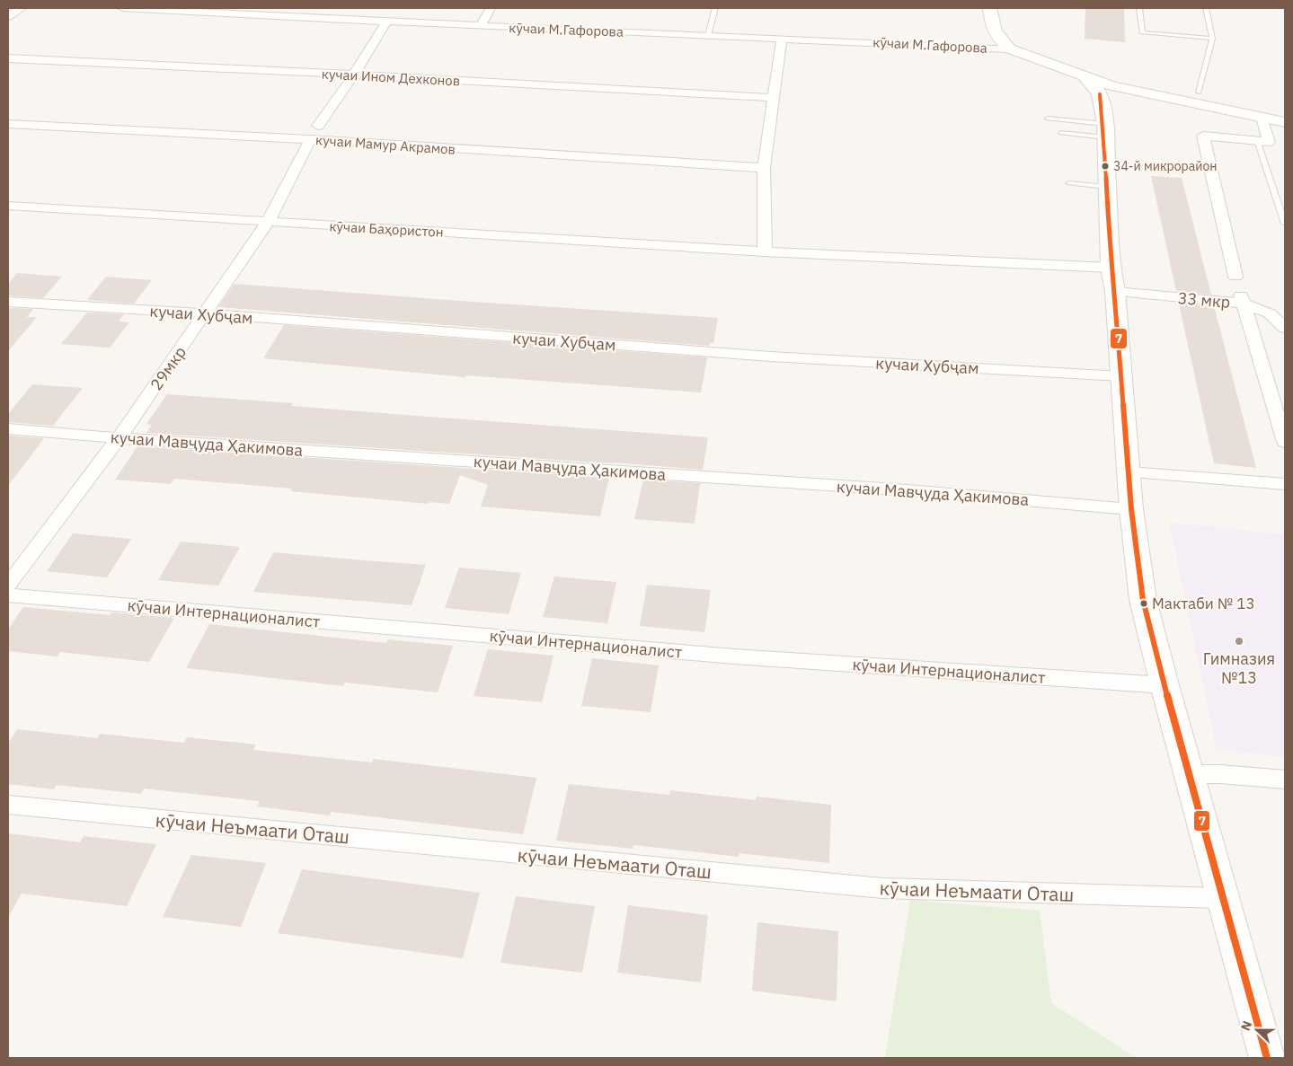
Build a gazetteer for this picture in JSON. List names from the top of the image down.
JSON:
{
  "streets": {
    "street": [
      "кӯчаи М.Гафорова",
      "кучаи Ином Дехконов",
      "кучаи Мамур Акрамов",
      "кӯчаи Баҳористон",
      "33 мкр",
      "кучаи Хубҷам",
      "29мкр",
      "кучаи Мавҷуда Ҳакимова",
      "кӯчаи Интернационалист",
      "кӯчаи Неъмаати Оташ"
    ]
  },
  "crossings": [
    ["кучаи Мамур Акрамов", "29мкр"],
    ["кӯчаи Баҳористон", "33 мкр"],
    ["кӯчаи Баҳористон", "29мкр"],
    ["кучаи Хубҷам", "29мкр"],
    ["29мкр", "кучаи Мавҷуда Ҳакимова"]
  ],
  "places": ["34-й микрорайон", "Мактаби № 13", "Гимназия №13"],
  "lines": ["transit line 7"],
  "north": "left"
}
